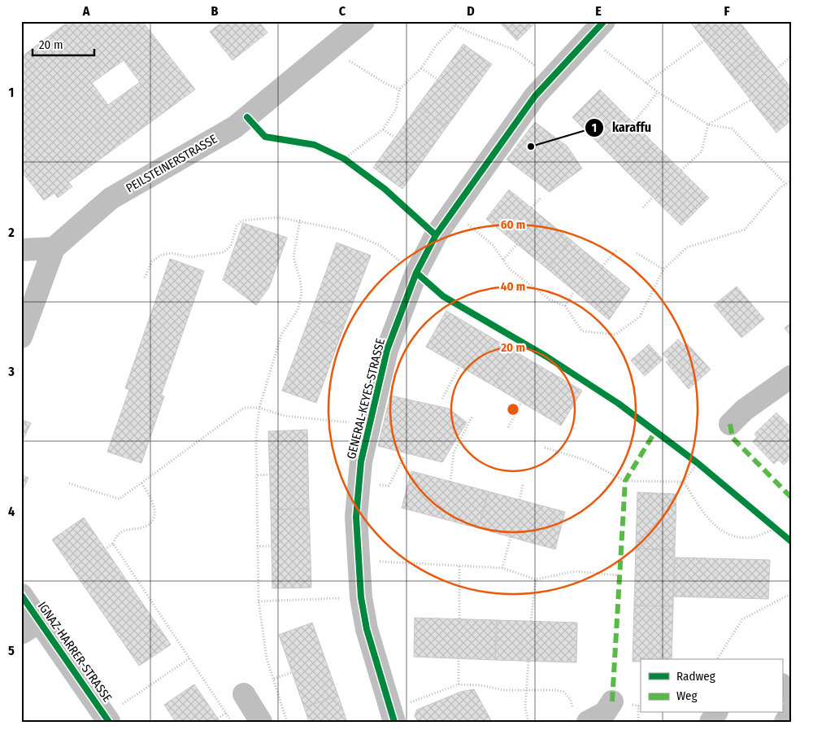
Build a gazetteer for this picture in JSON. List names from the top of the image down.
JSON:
{
  "streets": {
    "street": ["PEILSTEINERSTRASSE", "GENERAL-KEYES-STRASSE", "IGNAZ-HARRER-STRASSE"]
  },
  "places": ["karaffu"],
  "legend": ["Radweg", "Weg"],
  "scale_bar": "20 m",
  "grid": {
    "columns": [
      "A",
      "B",
      "C",
      "D",
      "E",
      "F"
    ],
    "rows": [
      "1",
      "2",
      "3",
      "4",
      "5"
    ]
  },
  "rings": ["60 m", "40 m", "20 m"]
}
